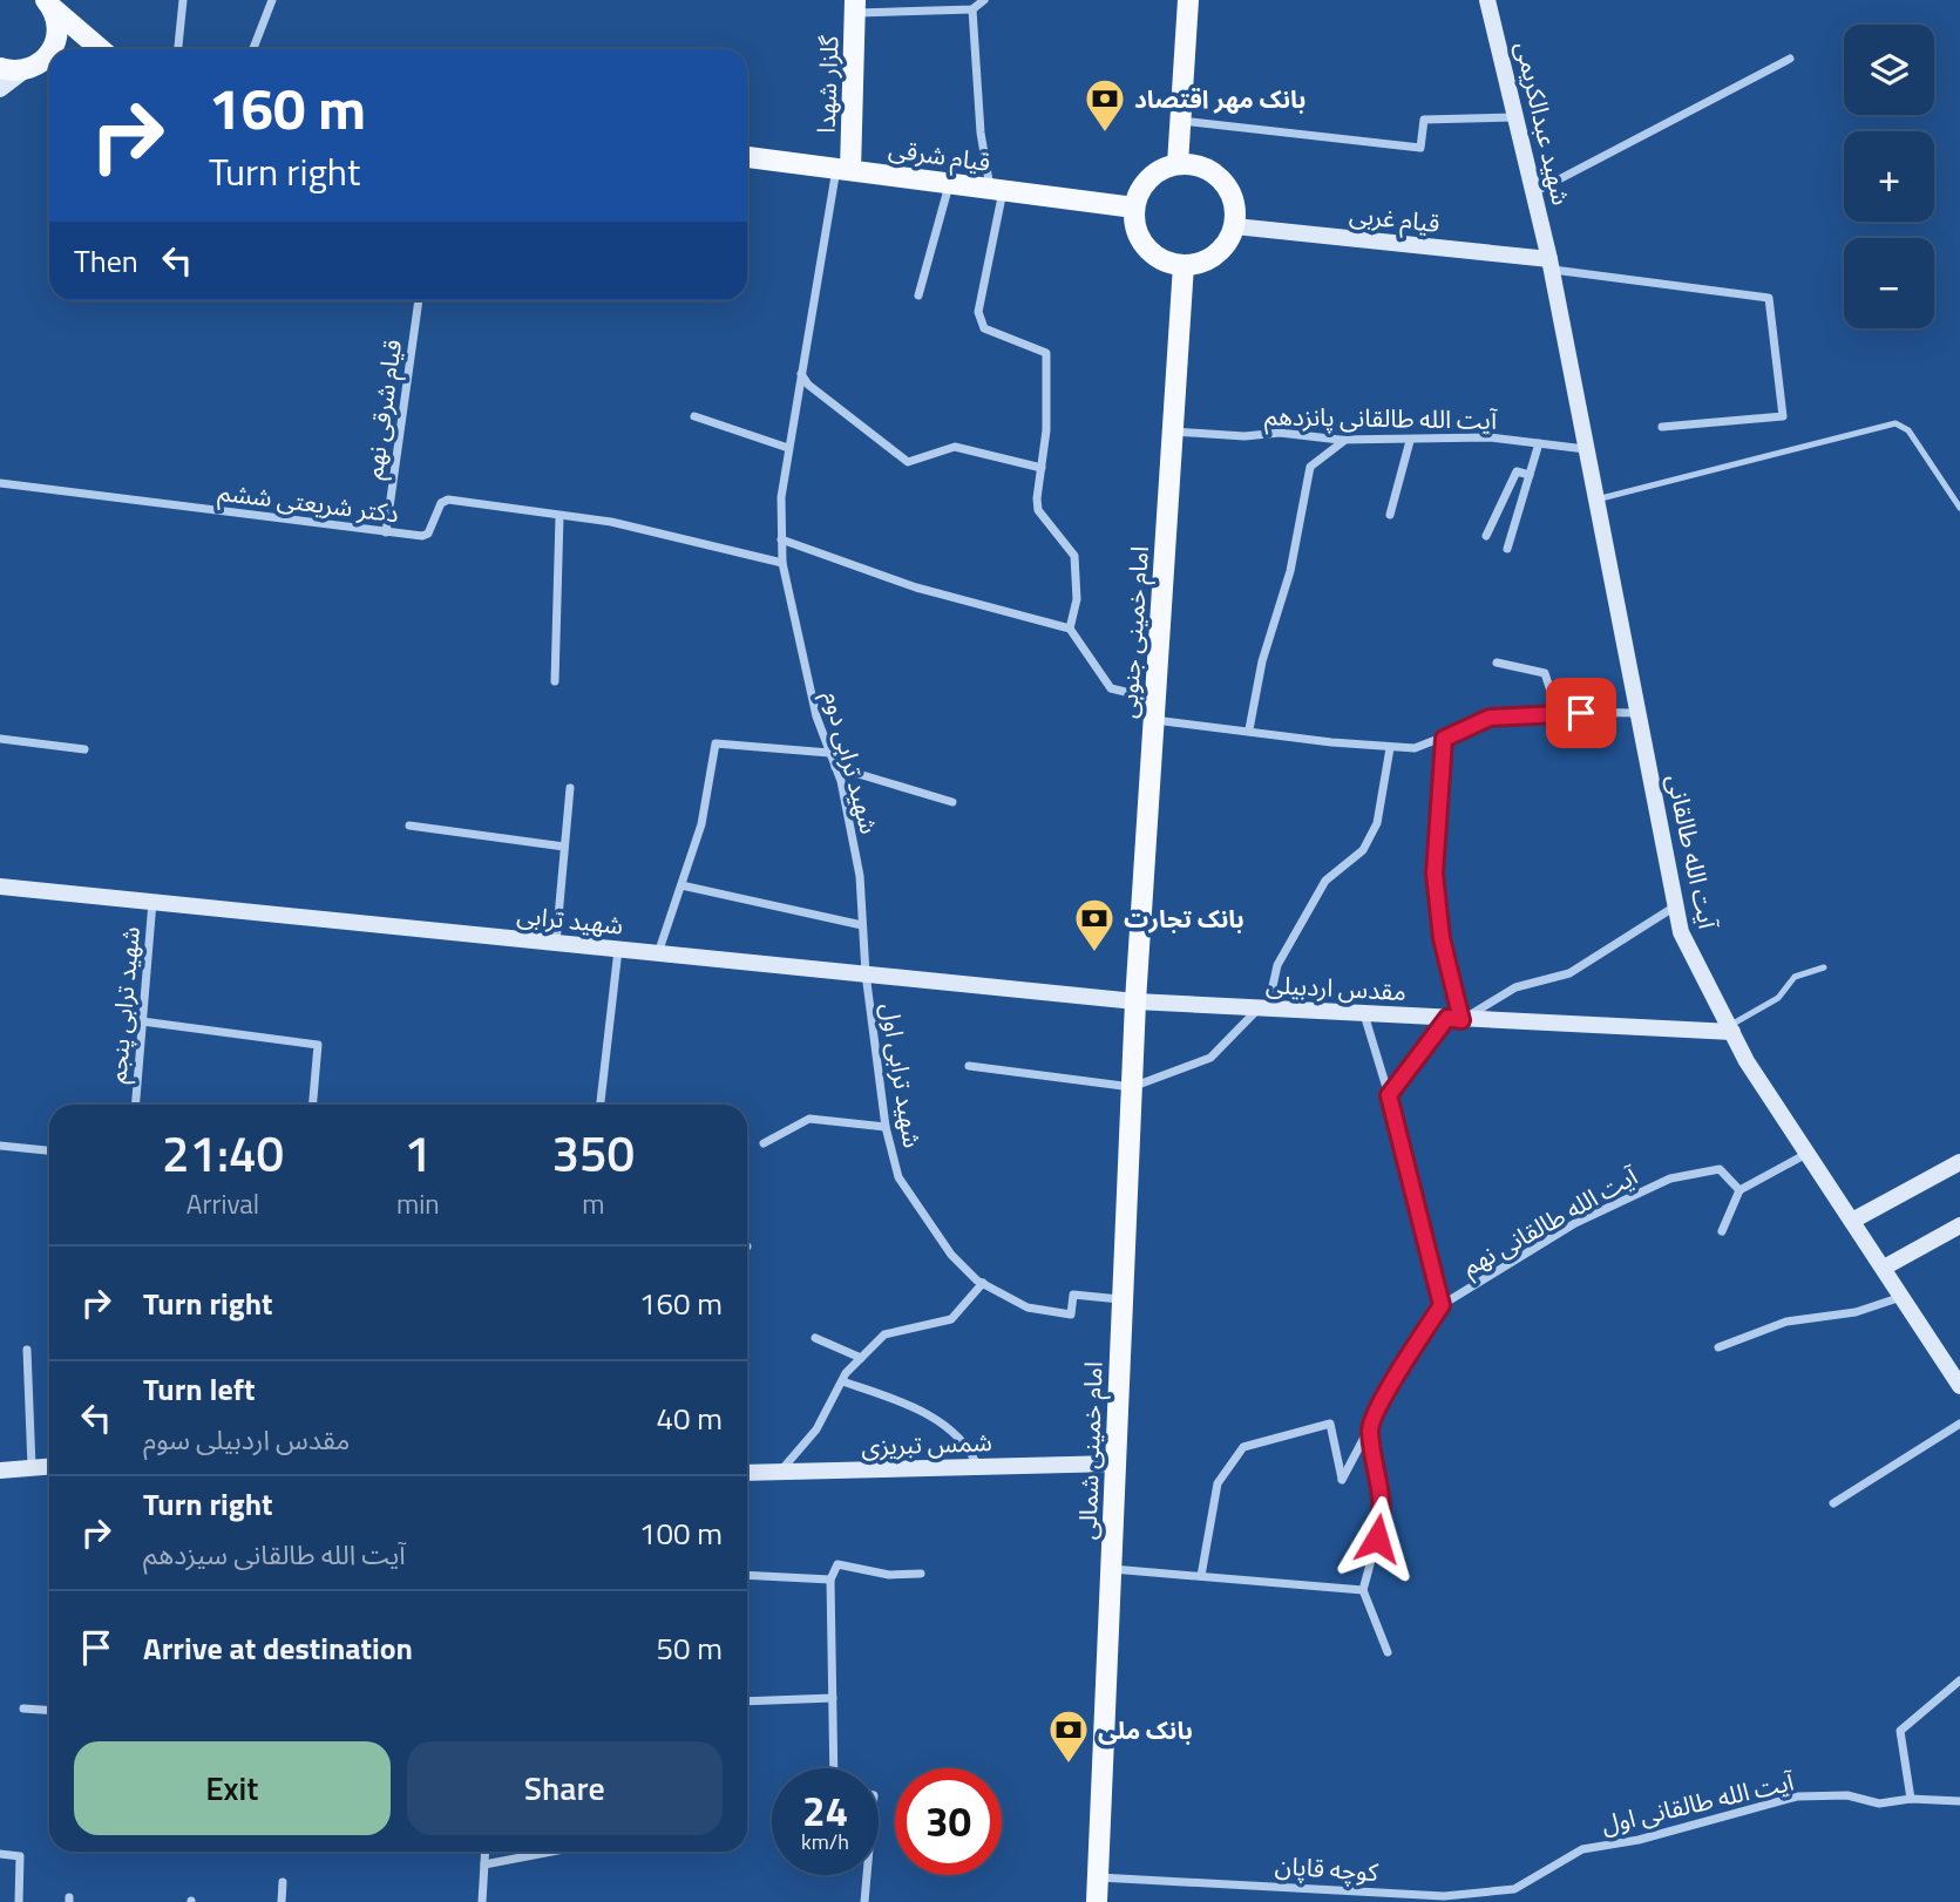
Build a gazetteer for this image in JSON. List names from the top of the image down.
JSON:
{
  "streets": {
    "main road": [
      "گلزار شهدا",
      "قیام شرقی",
      "امام خمینی جنوبی",
      "امام خمینی شمالی"
    ],
    "street": [
      "شهید عبدالکریمی",
      "قیام غربی",
      "قیام شرقی نهم",
      "آیت الله طالقانی پانزدهم",
      "دکتر شریعتی ششم",
      "شهید ترابی دوم",
      "آیت الله طالقانی",
      "شهید ترابی",
      "مقدس اردبیلی",
      "شهید ترابی پنجم",
      "شهید ترابی اول",
      "آیت الله طالقانی نهم",
      "شمس تبریزی",
      "آیت الله طالقانی اول",
      "کوچه قاپان"
    ]
  },
  "crossings": [
    ["گلزار شهدا", "قیام شرقی"],
    ["گلزار شهدا", "شهید ترابی دوم"],
    ["شهید عبدالکریمی", "قیام غربی"],
    ["شهید عبدالکریمی", "آیت الله طالقانی"],
    ["قیام شرقی", "قیام غربی"],
    ["قیام شرقی", "امام خمینی جنوبی"],
    ["قیام شرقی", "شهید ترابی دوم"],
    ["قیام غربی", "امام خمینی جنوبی"],
    ["قیام غربی", "آیت الله طالقانی"],
    ["قیام شرقی نهم", "دکتر شریعتی ششم"],
    ["آیت الله طالقانی پانزدهم", "امام خمینی جنوبی"],
    ["آیت الله طالقانی پانزدهم", "آیت الله طالقانی"],
    ["دکتر شریعتی ششم", "شهید ترابی دوم"],
    ["امام خمینی جنوبی", "شهید ترابی"],
    ["امام خمینی جنوبی", "مقدس اردبیلی"],
    ["امام خمینی جنوبی", "امام خمینی شمالی"],
    ["شهید ترابی دوم", "شهید ترابی"],
    ["شهید ترابی دوم", "شهید ترابی اول"],
    ["آیت الله طالقانی", "مقدس اردبیلی"],
    ["شهید ترابی", "مقدس اردبیلی"],
    ["شهید ترابی", "شهید ترابی پنجم"],
    ["شهید ترابی", "شهید ترابی اول"],
    ["شهید ترابی", "امام خمینی شمالی"],
    ["مقدس اردبیلی", "امام خمینی شمالی"],
    ["شهید ترابی اول", "امام خمینی شمالی"],
    ["شمس تبریزی", "امام خمینی شمالی"],
    ["امام خمینی شمالی", "کوچه قاپان"],
    ["آیت الله طالقانی اول", "کوچه قاپان"]
  ],
  "places": {
    "bank": ["بانک مهر اقتصاد", "بانک تجارت", "بانک ملی"]
  },
  "page": {
    "map_buttons": ["+", "−"],
    "turn": ["160 m", "Turn right"],
    "then": "Then",
    "eta": [
      "21:40",
      "Arrival",
      "1",
      "min",
      "350",
      "m"
    ],
    "list": [
      {
        "name": "Turn right",
        "value": "160 m"
      },
      {
        "name": "Turn left",
        "note": "مقدس اردبیلی سوم",
        "value": "40 m"
      },
      {
        "name": "Turn right",
        "note": "آیت الله طالقانی سیزدهم",
        "value": "100 m"
      },
      {
        "name": "Arrive at destination",
        "value": "50 m"
      }
    ],
    "buttons": ["Exit", "Share"],
    "speed": "24 km/h",
    "limit": "30"
  }
}
